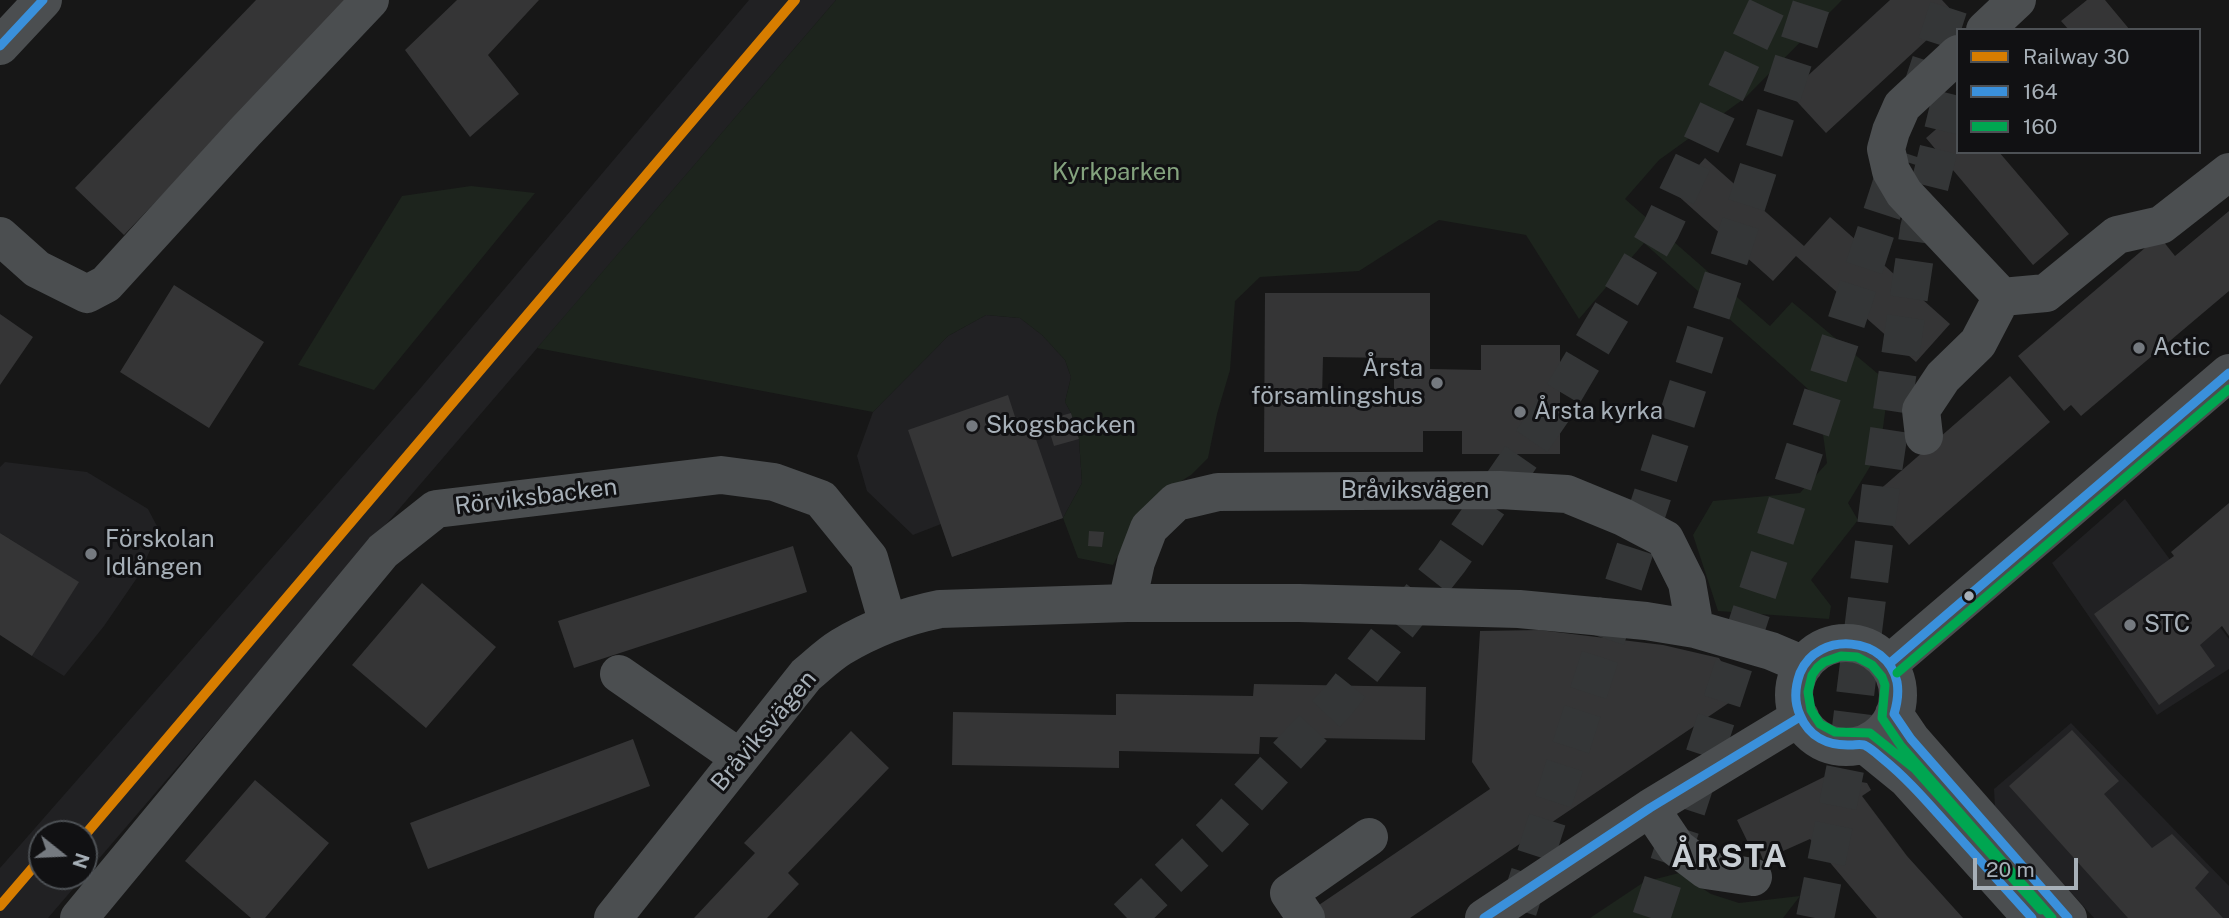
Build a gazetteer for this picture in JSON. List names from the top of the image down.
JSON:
{
  "streets": {
    "street": ["Bråviksvägen", "Rörviksbacken"]
  },
  "crossings": [
    ["Bråviksvägen", "Rörviksbacken"]
  ],
  "districts": ["ÅRSTA"],
  "parks": ["Kyrkparken"],
  "places": [
    "Actic",
    "Årsta församlingshus",
    "Årsta kyrka",
    "Skogsbacken",
    "Förskolan Idlången",
    "STC"
  ],
  "lines": ["rail line 30", "transit line 164", "transit line 160"],
  "legend": ["Railway 30", "164", "160"],
  "scale_bar": "20 m",
  "north": "right"
}
